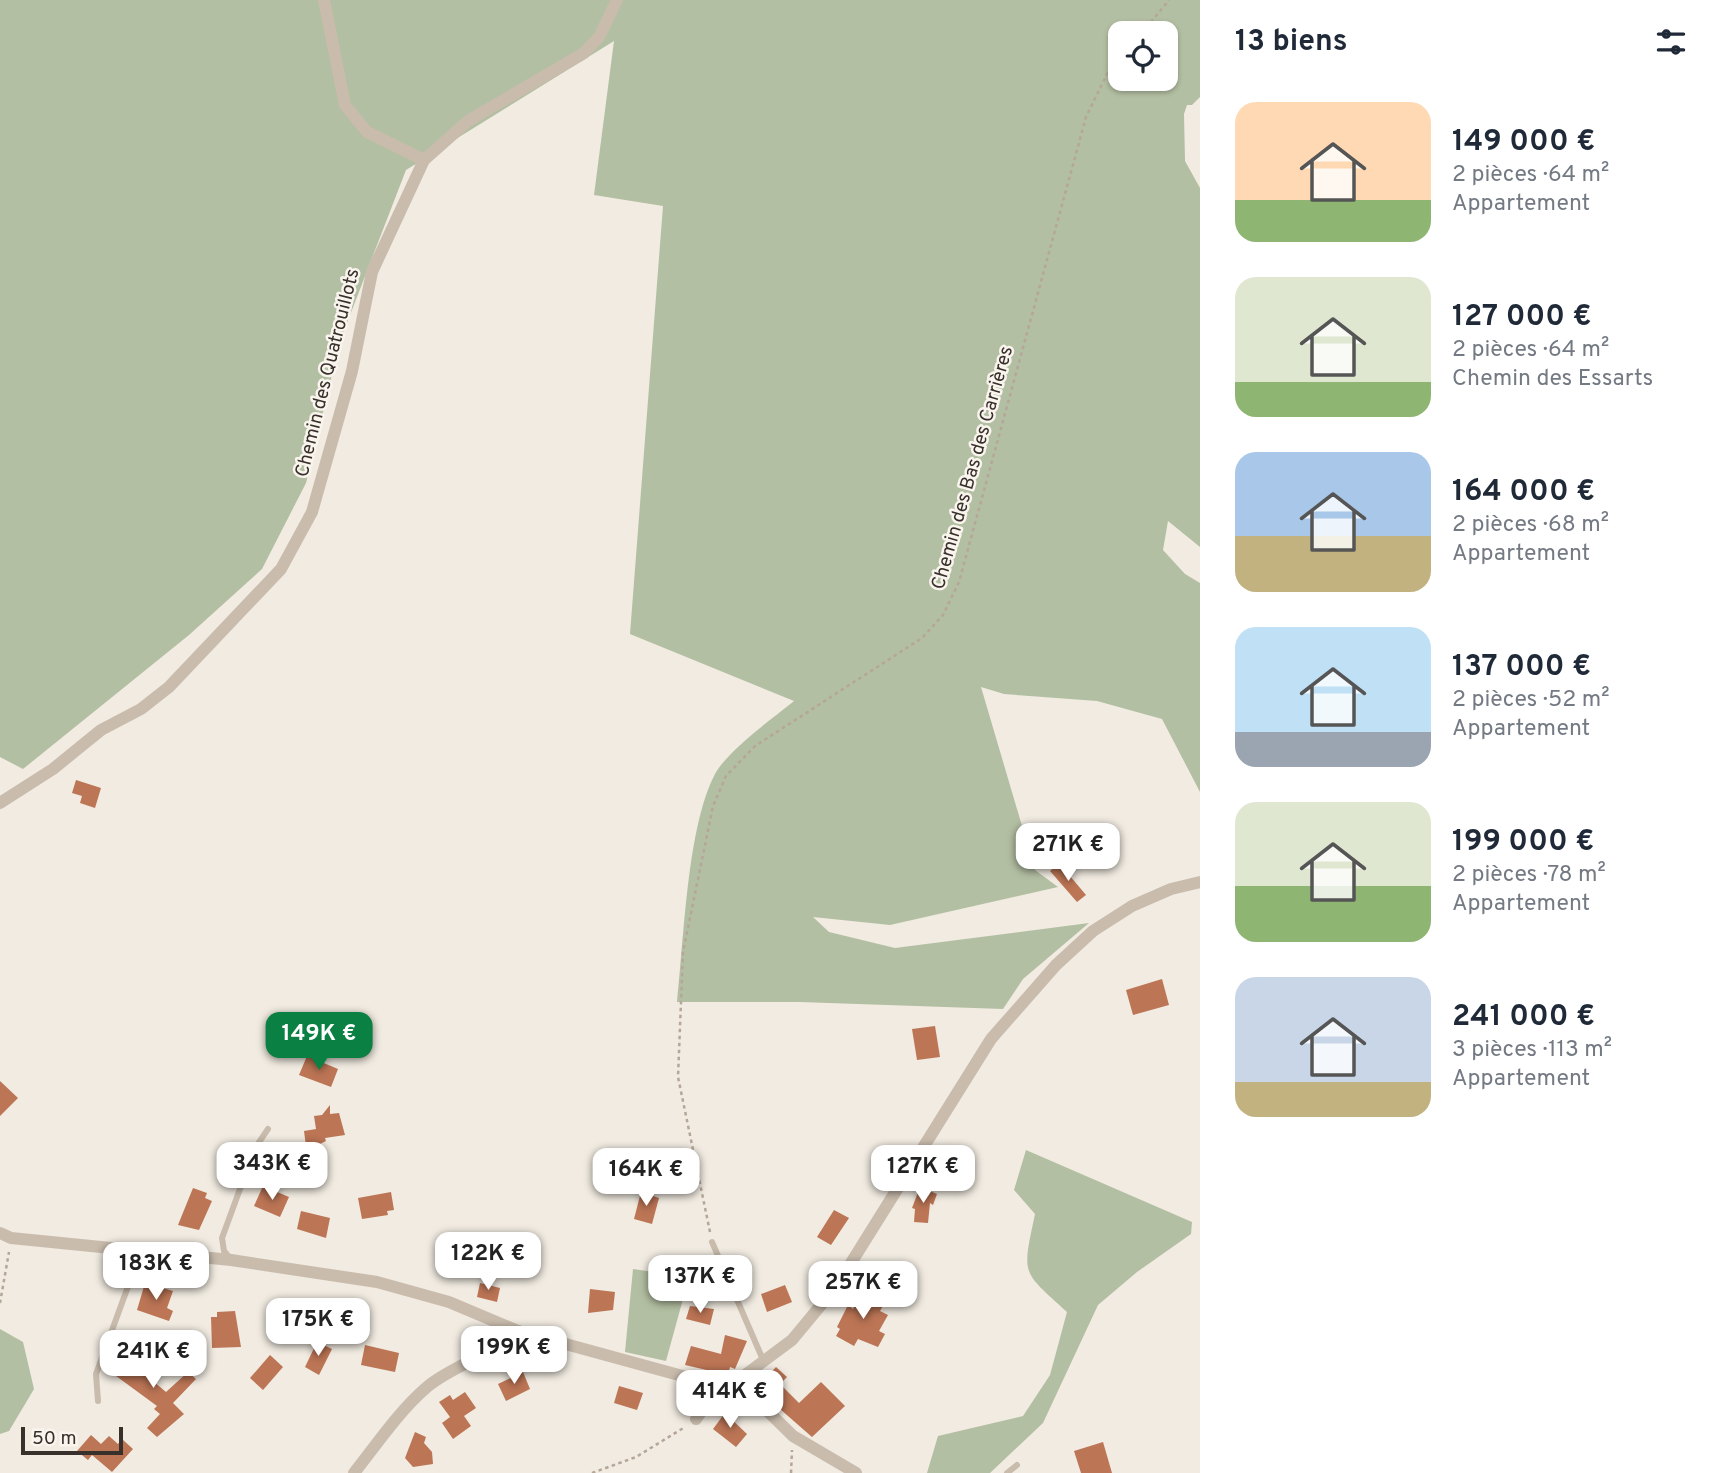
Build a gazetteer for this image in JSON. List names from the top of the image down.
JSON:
{
  "streets": {
    "street": ["Chemin des Quatrouillots"],
    "path": ["Chemin des Bas des Carrières"]
  },
  "scale_bar": "50 m",
  "page": {
    "heading": "13 biens",
    "list": [
      {
        "name": "149 000 €",
        "note": "2 pièces · 64 m² · Appartement"
      },
      {
        "name": "127 000 €",
        "note": "2 pièces · 64 m² · Chemin des Essarts"
      },
      {
        "name": "164 000 €",
        "note": "2 pièces · 68 m² · Appartement"
      },
      {
        "name": "137 000 €",
        "note": "2 pièces · 52 m² · Appartement"
      },
      {
        "name": "199 000 €",
        "note": "2 pièces · 78 m² · Appartement"
      },
      {
        "name": "241 000 €",
        "note": "3 pièces · 113 m² · Appartement"
      }
    ],
    "price": [
      "271K €",
      "149K €",
      "343K €",
      "127K €",
      "164K €",
      "122K €",
      "183K €",
      "137K €",
      "257K €",
      "175K €",
      "199K €",
      "241K €",
      "414K €"
    ],
    "scale": "50 m"
  }
}
